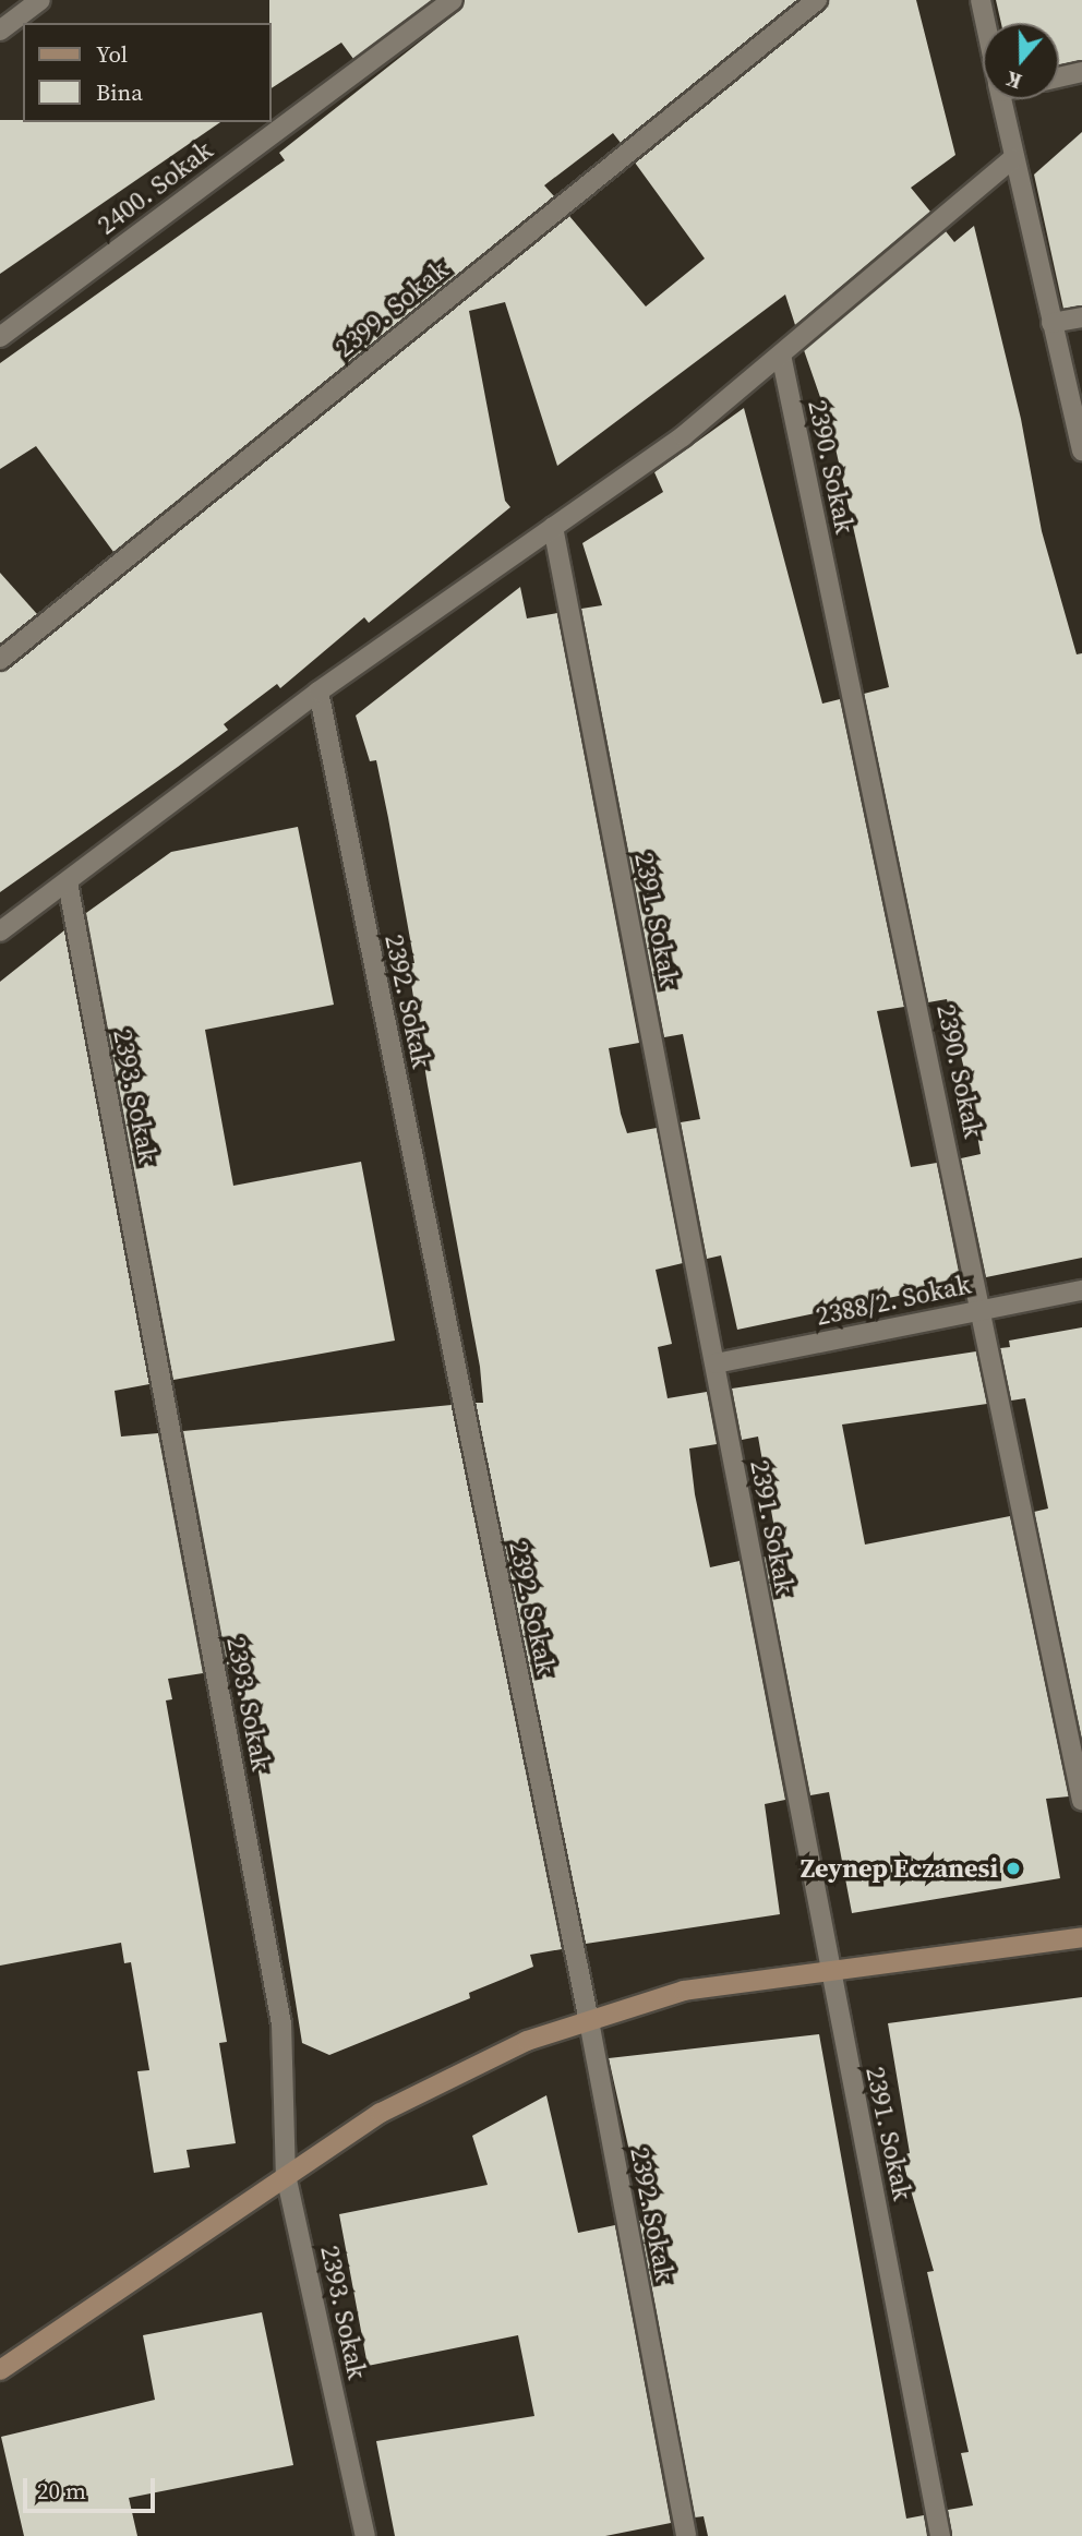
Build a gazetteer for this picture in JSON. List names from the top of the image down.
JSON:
{
  "streets": {
    "street": [
      "2400. Sokak",
      "2399. Sokak",
      "2390. Sokak",
      "2391. Sokak",
      "2392. Sokak",
      "2393. Sokak",
      "2388/2. Sokak"
    ]
  },
  "crossings": [
    ["2390. Sokak", "2388/2. Sokak"],
    ["2391. Sokak", "2388/2. Sokak"]
  ],
  "places": ["Zeynep Eczanesi"],
  "legend": ["Yol", "Bina"],
  "scale_bar": "20 m",
  "north": "bottom"
}
